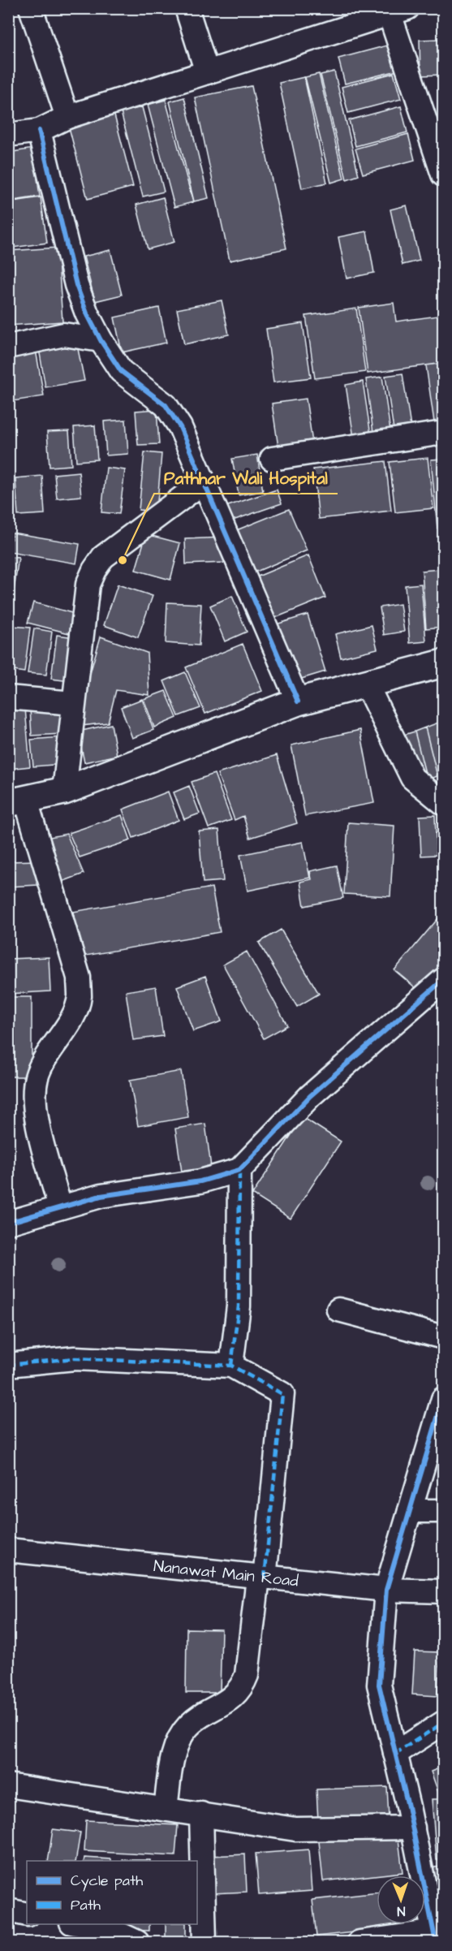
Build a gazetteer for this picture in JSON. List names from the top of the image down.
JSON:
{
  "streets": {
    "street": ["Nanawat Main Road"]
  },
  "places": ["Pathhar Wali Hospital"],
  "legend": ["Cycle path", "Path"],
  "north": "bottom"
}
